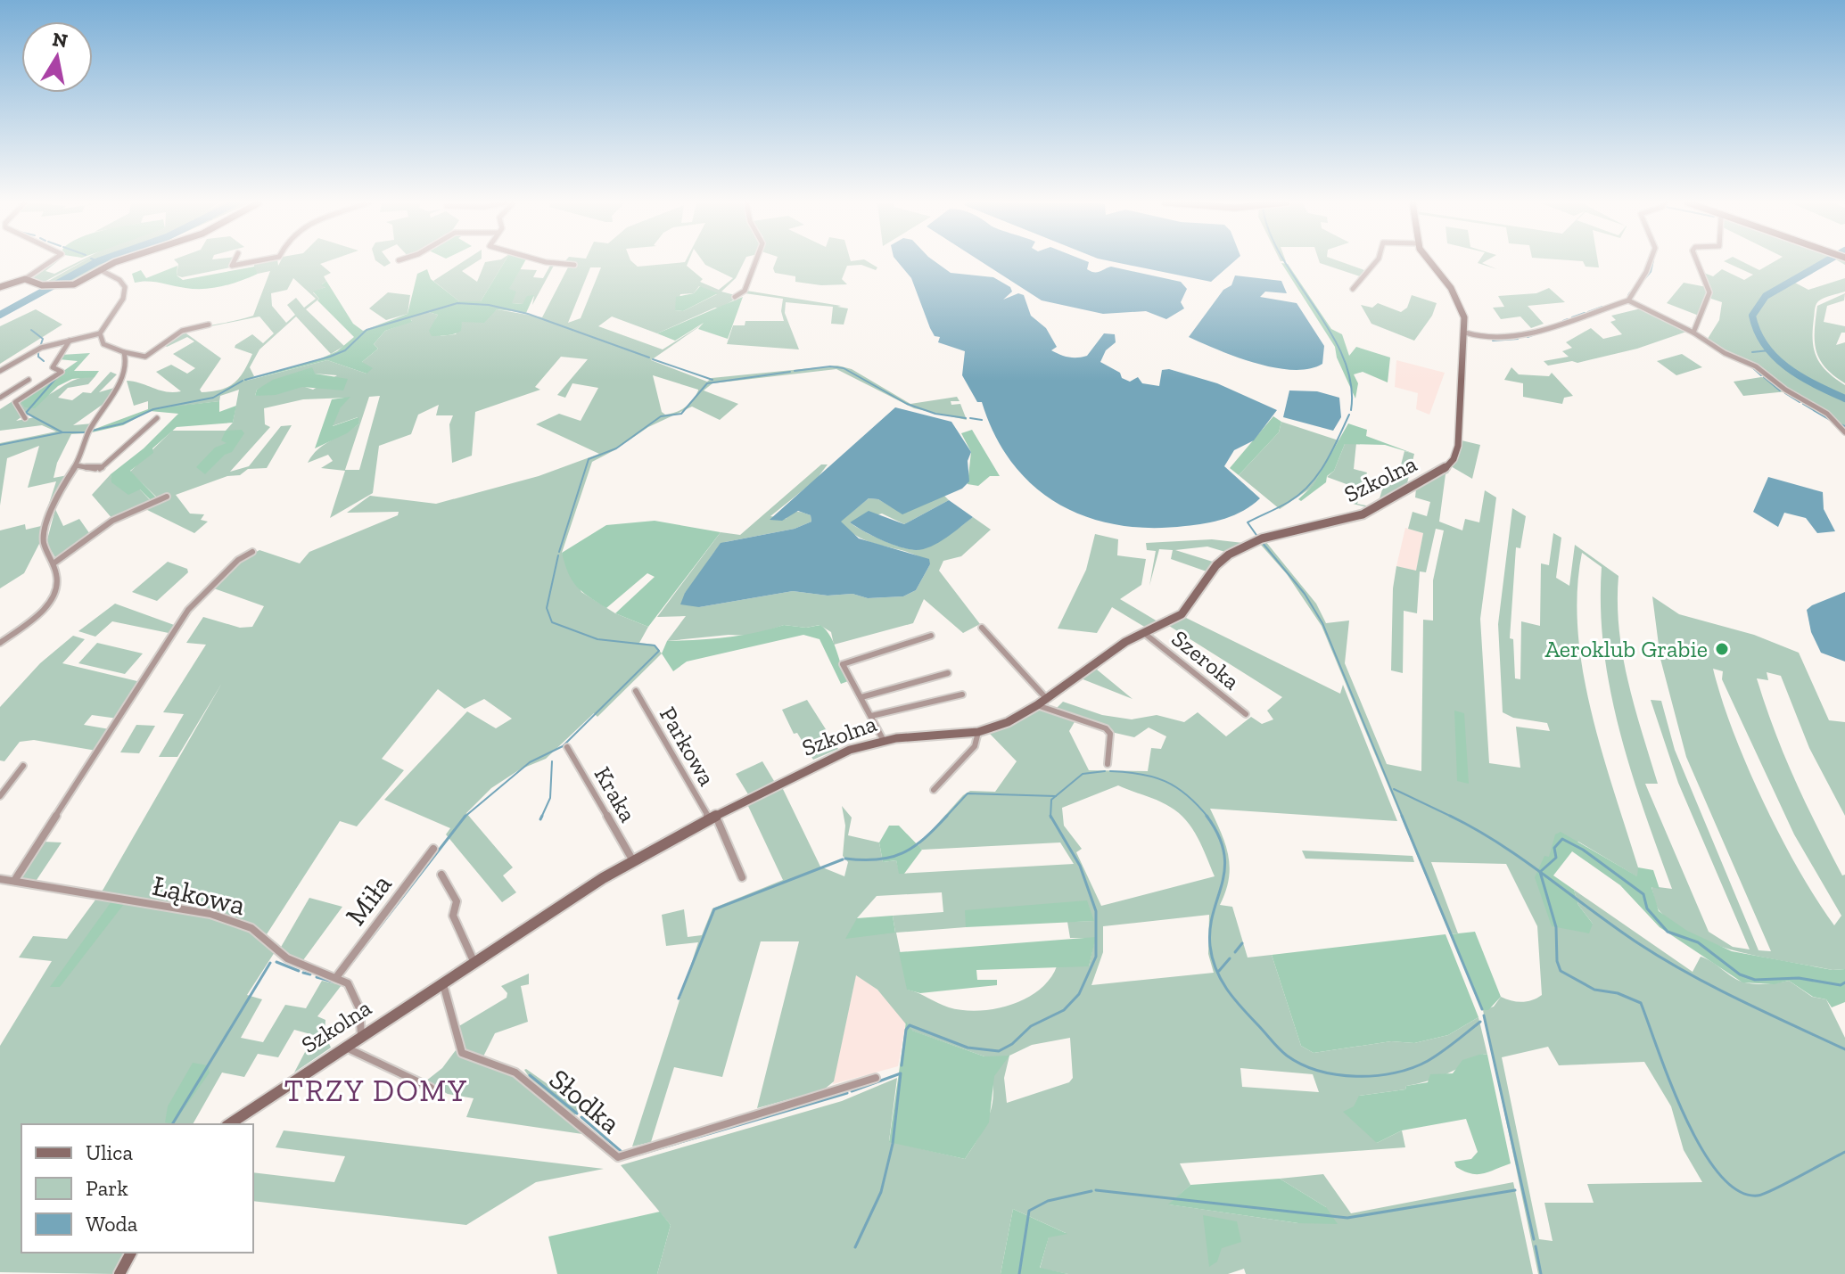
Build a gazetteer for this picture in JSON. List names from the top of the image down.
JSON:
{
  "streets": {
    "street": [
      "Szkolna",
      "Szeroka",
      "Parkowa",
      "Kraka",
      "Łąkowa",
      "Miła",
      "Słodka"
    ]
  },
  "crossings": [
    ["Szkolna", "Szeroka"],
    ["Szkolna", "Parkowa"],
    ["Szkolna", "Kraka"],
    ["Szkolna", "Słodka"],
    ["Łąkowa", "Miła"]
  ],
  "districts": ["TRZY DOMY"],
  "places": ["Aeroklub Grabie"],
  "legend": ["Ulica", "Park", "Woda"],
  "north": "top"
}
